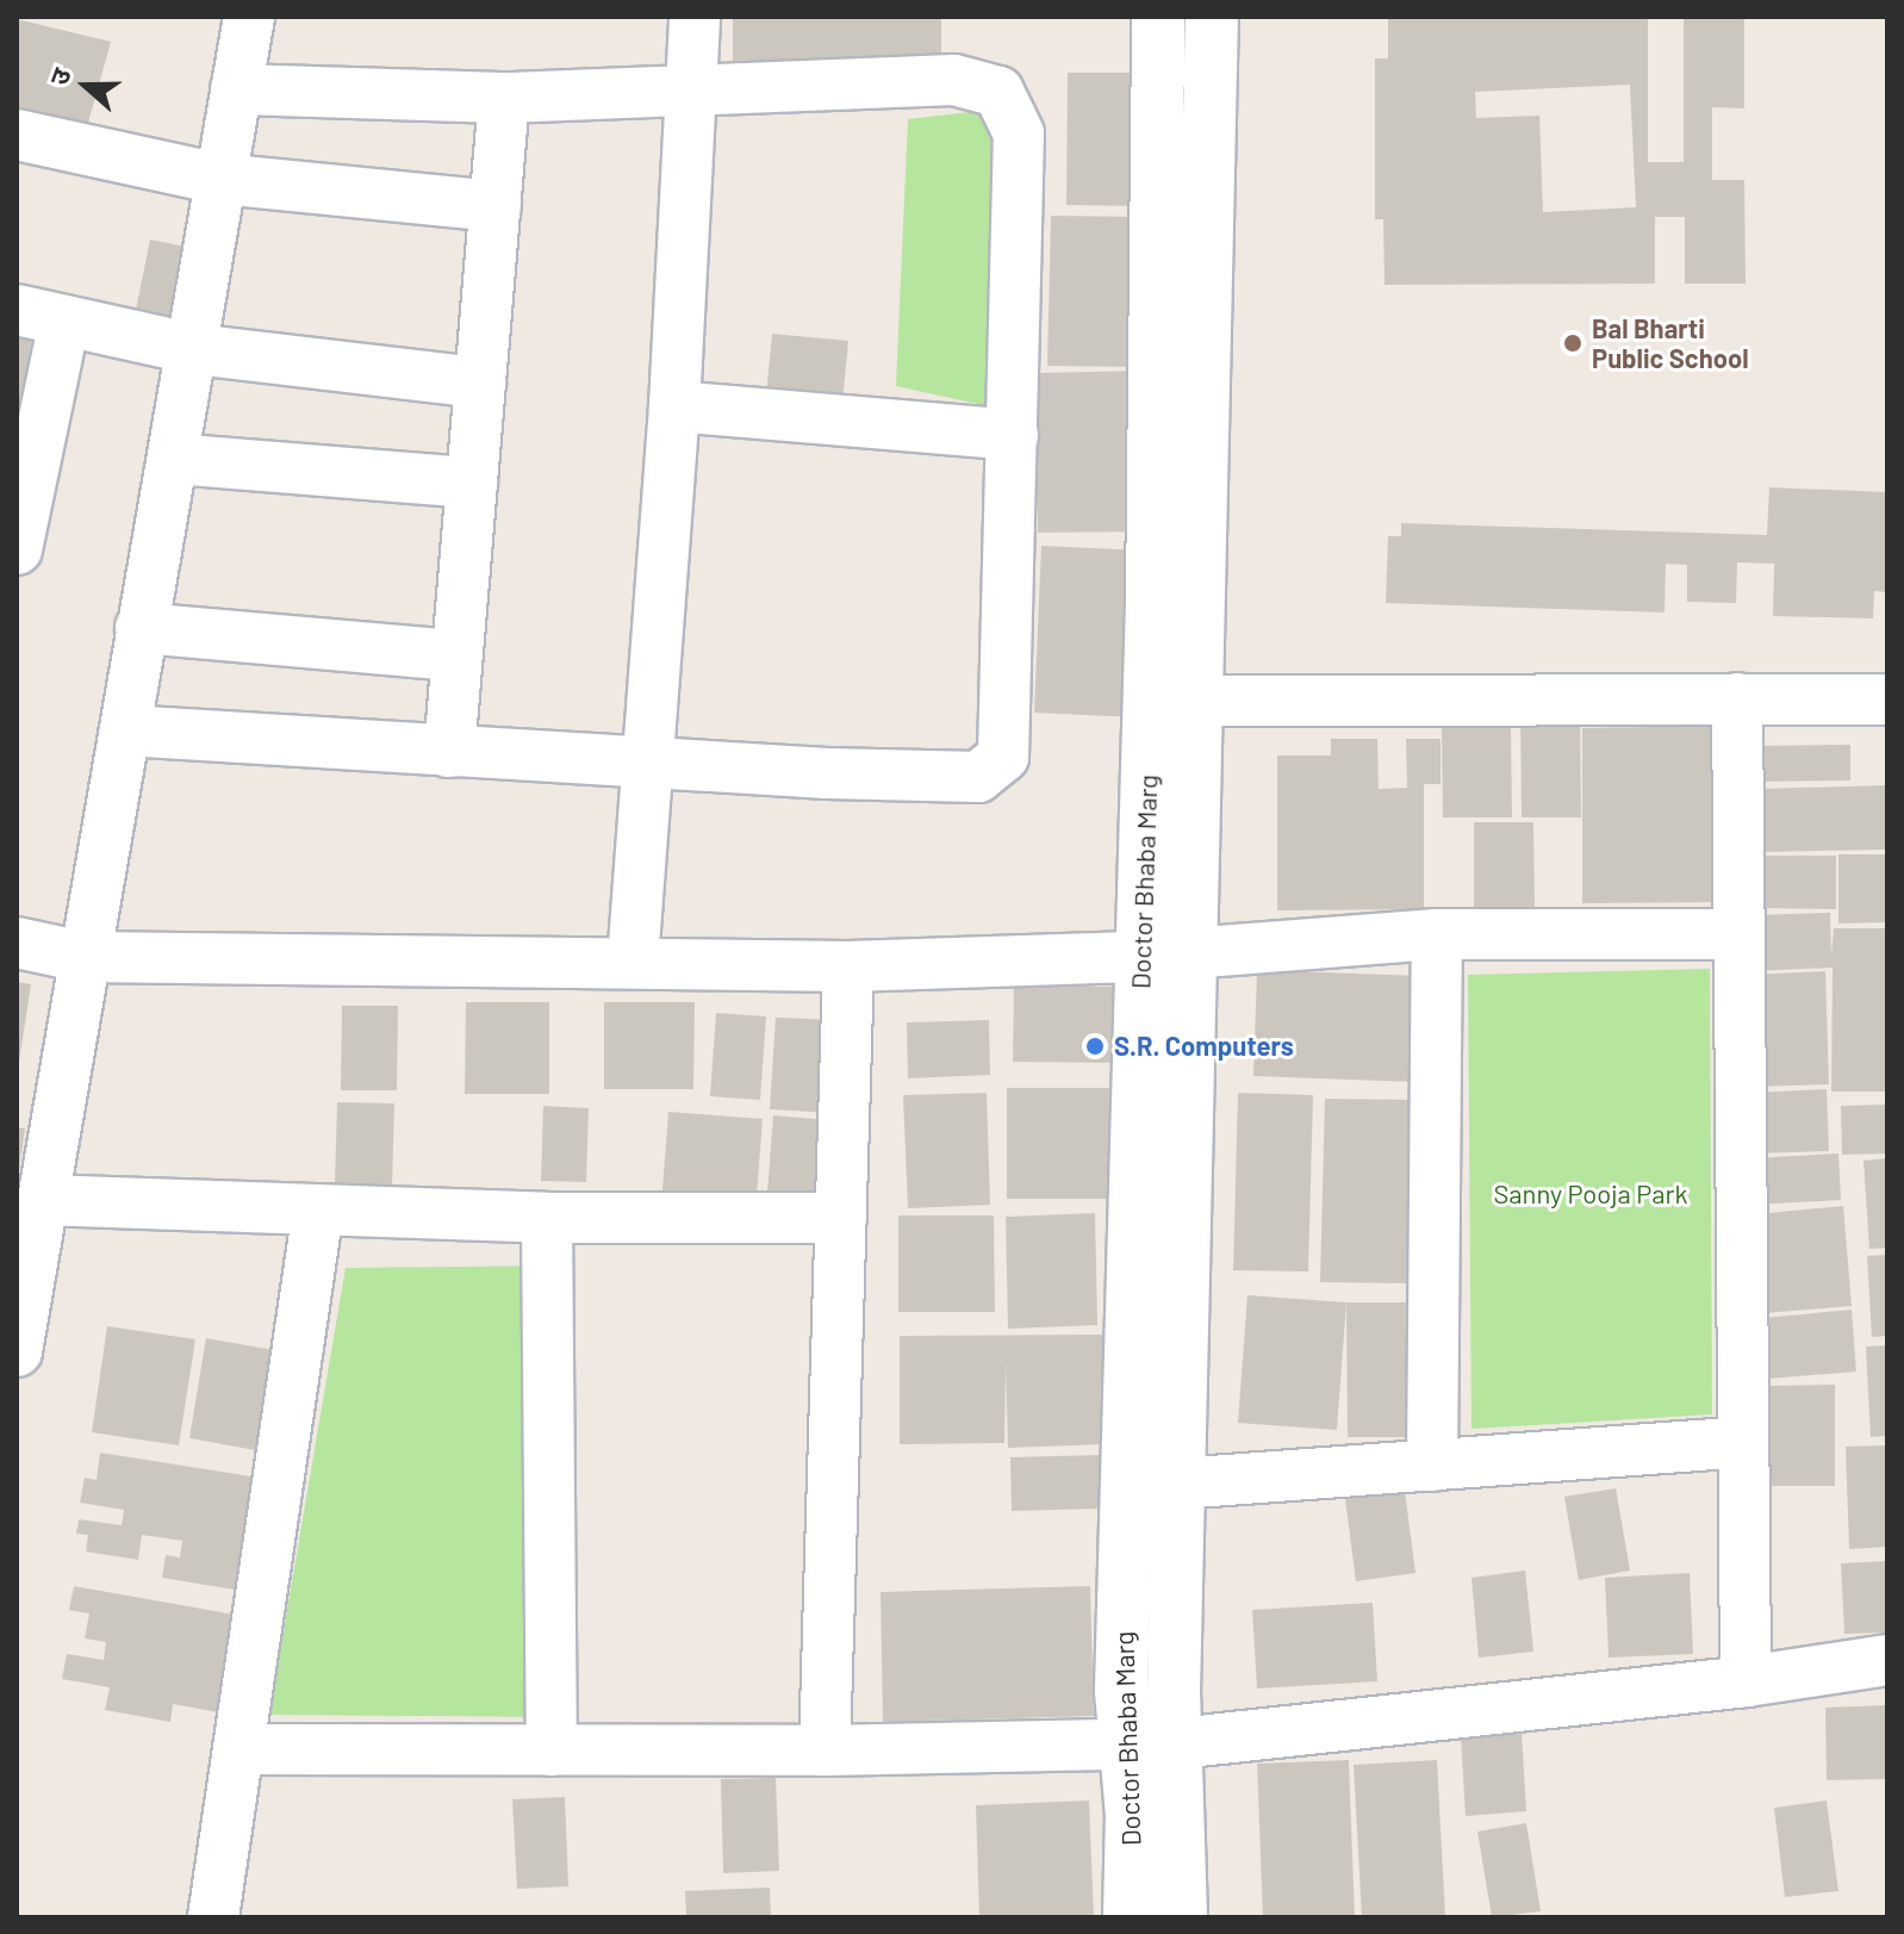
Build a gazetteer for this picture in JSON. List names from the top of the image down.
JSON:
{
  "streets": {
    "street": ["Doctor Bhaba Marg"]
  },
  "parks": ["Sanny Pooja Park"],
  "places": ["Bal Bharti Public School", "S.R. Computers"],
  "north": "left"
}
